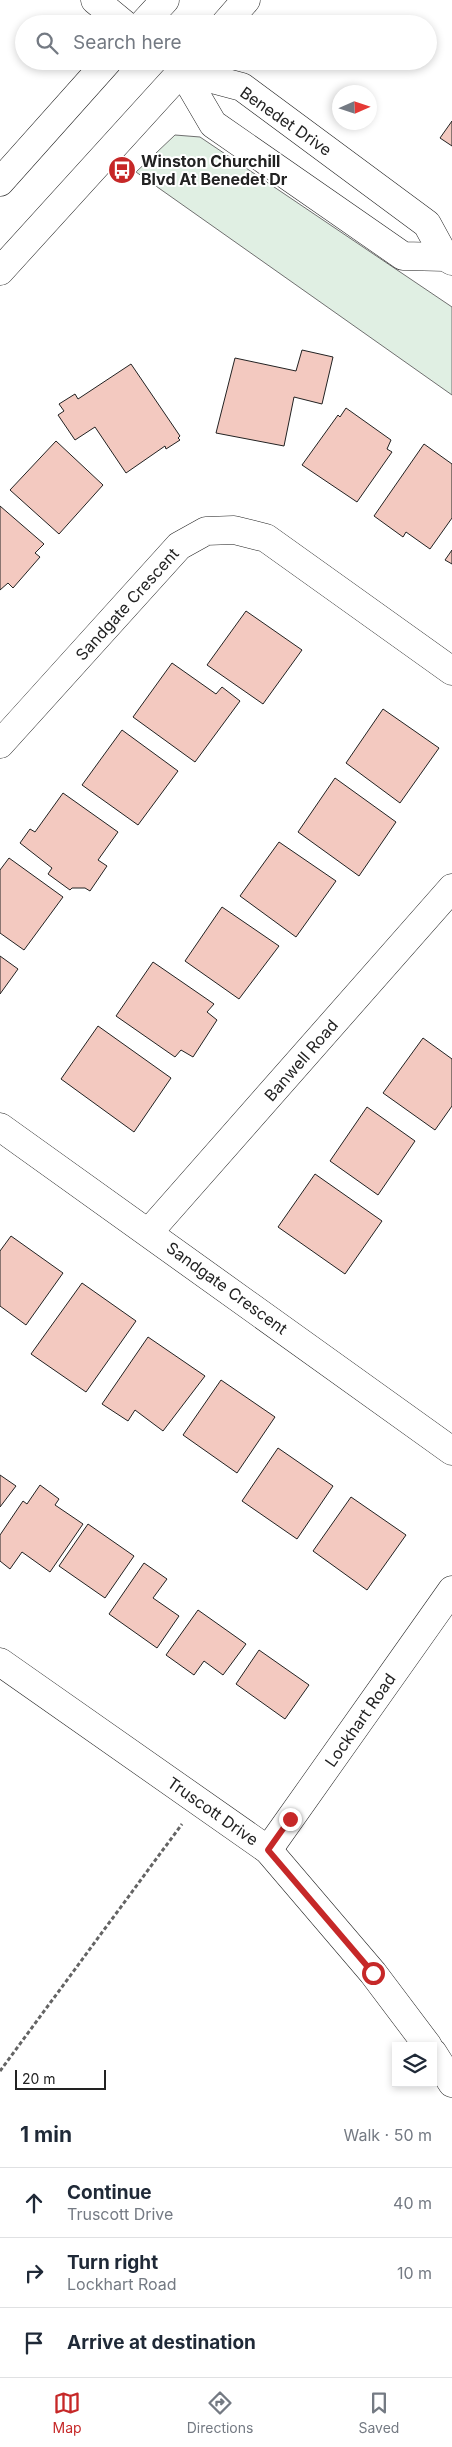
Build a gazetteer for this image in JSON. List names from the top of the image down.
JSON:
{
  "streets": {
    "street": [
      "Benedet Drive",
      "Sandgate Crescent",
      "Banwell Road",
      "Lockhart Road",
      "Truscott Drive"
    ]
  },
  "crossings": [
    ["Sandgate Crescent", "Banwell Road"],
    ["Lockhart Road", "Truscott Drive"]
  ],
  "places": {
    "bus stop": ["Winston Churchill Blvd At Benedet Dr"]
  },
  "scale_bar": "20 m",
  "north": "right",
  "page": {
    "search": "Search here",
    "scale": "20 m",
    "heading": ["1 min", "Walk · 50 m"],
    "list": [
      ["Continue", "Truscott Drive", "40 m"],
      ["Turn right", "Lockhart Road", "10 m"],
      "Arrive at destination"
    ],
    "nav": ["Map", "Directions", "Saved"]
  }
}
